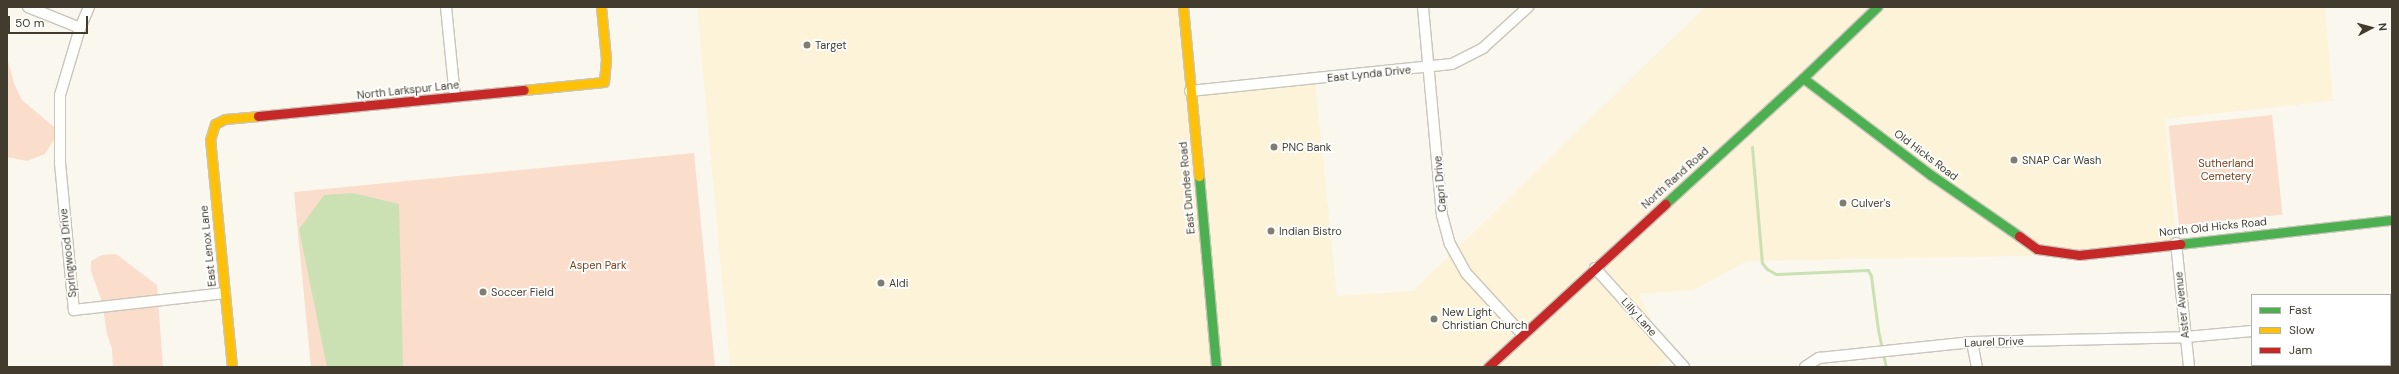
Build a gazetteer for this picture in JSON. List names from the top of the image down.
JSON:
{
  "streets": {
    "street": [
      "East Lynda Drive",
      "North Larkspur Lane",
      "Old Hicks Road",
      "North Rand Road",
      "Capri Drive",
      "East Dundee Road",
      "North Old Hicks Road",
      "East Lenox Lane",
      "Springwood Drive",
      "Aster Avenue",
      "Lilly Lane",
      "Laurel Drive"
    ]
  },
  "crossings": [
    ["East Lynda Drive", "Capri Drive"],
    ["East Lynda Drive", "East Dundee Road"],
    ["North Larkspur Lane", "East Lenox Lane"],
    ["Old Hicks Road", "North Rand Road"],
    ["Old Hicks Road", "North Old Hicks Road"],
    ["North Rand Road", "Capri Drive"],
    ["North Rand Road", "Lilly Lane"],
    ["North Old Hicks Road", "Aster Avenue"],
    ["East Lenox Lane", "Springwood Drive"],
    ["Aster Avenue", "Laurel Drive"]
  ],
  "parks": ["Sutherland Cemetery", "Aspen Park"],
  "places": [
    "Target",
    "PNC Bank",
    "SNAP Car Wash",
    "Culver's",
    "Indian Bistro",
    "Aldi",
    "Soccer Field",
    "New Light Christian Church"
  ],
  "legend": ["Fast", "Slow", "Jam"],
  "scale_bar": "50 m",
  "north": "right"
}
